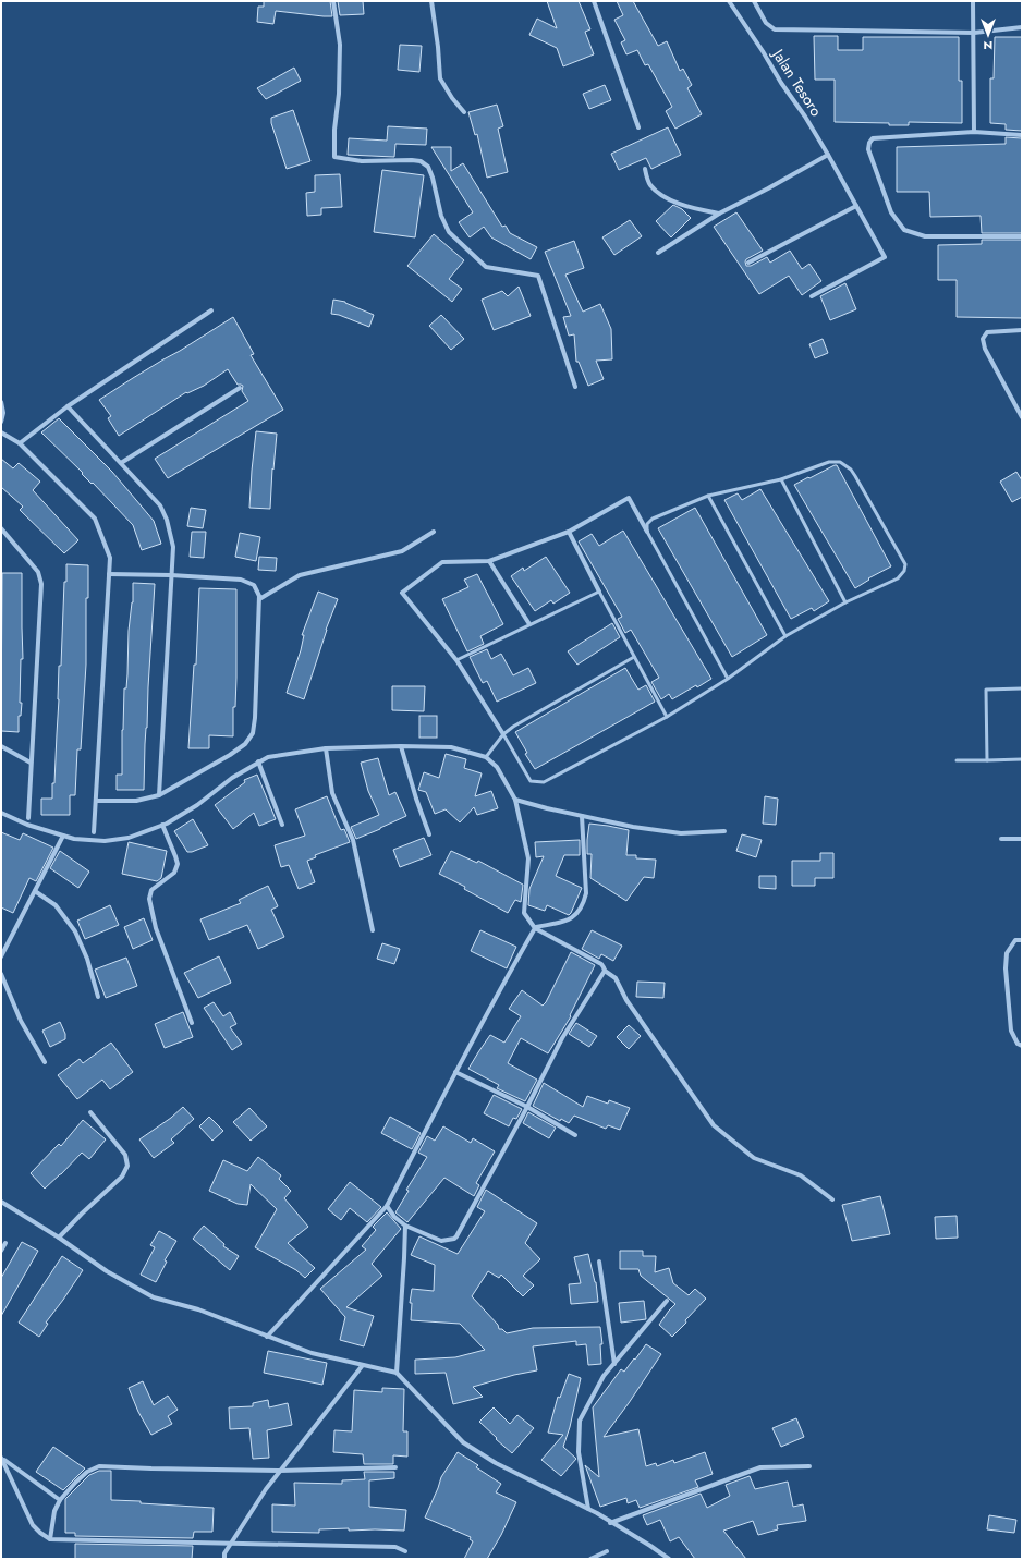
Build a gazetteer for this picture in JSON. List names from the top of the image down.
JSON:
{
  "streets": {
    "street": ["Jalan Tesoro"]
  },
  "north": "bottom"
}
